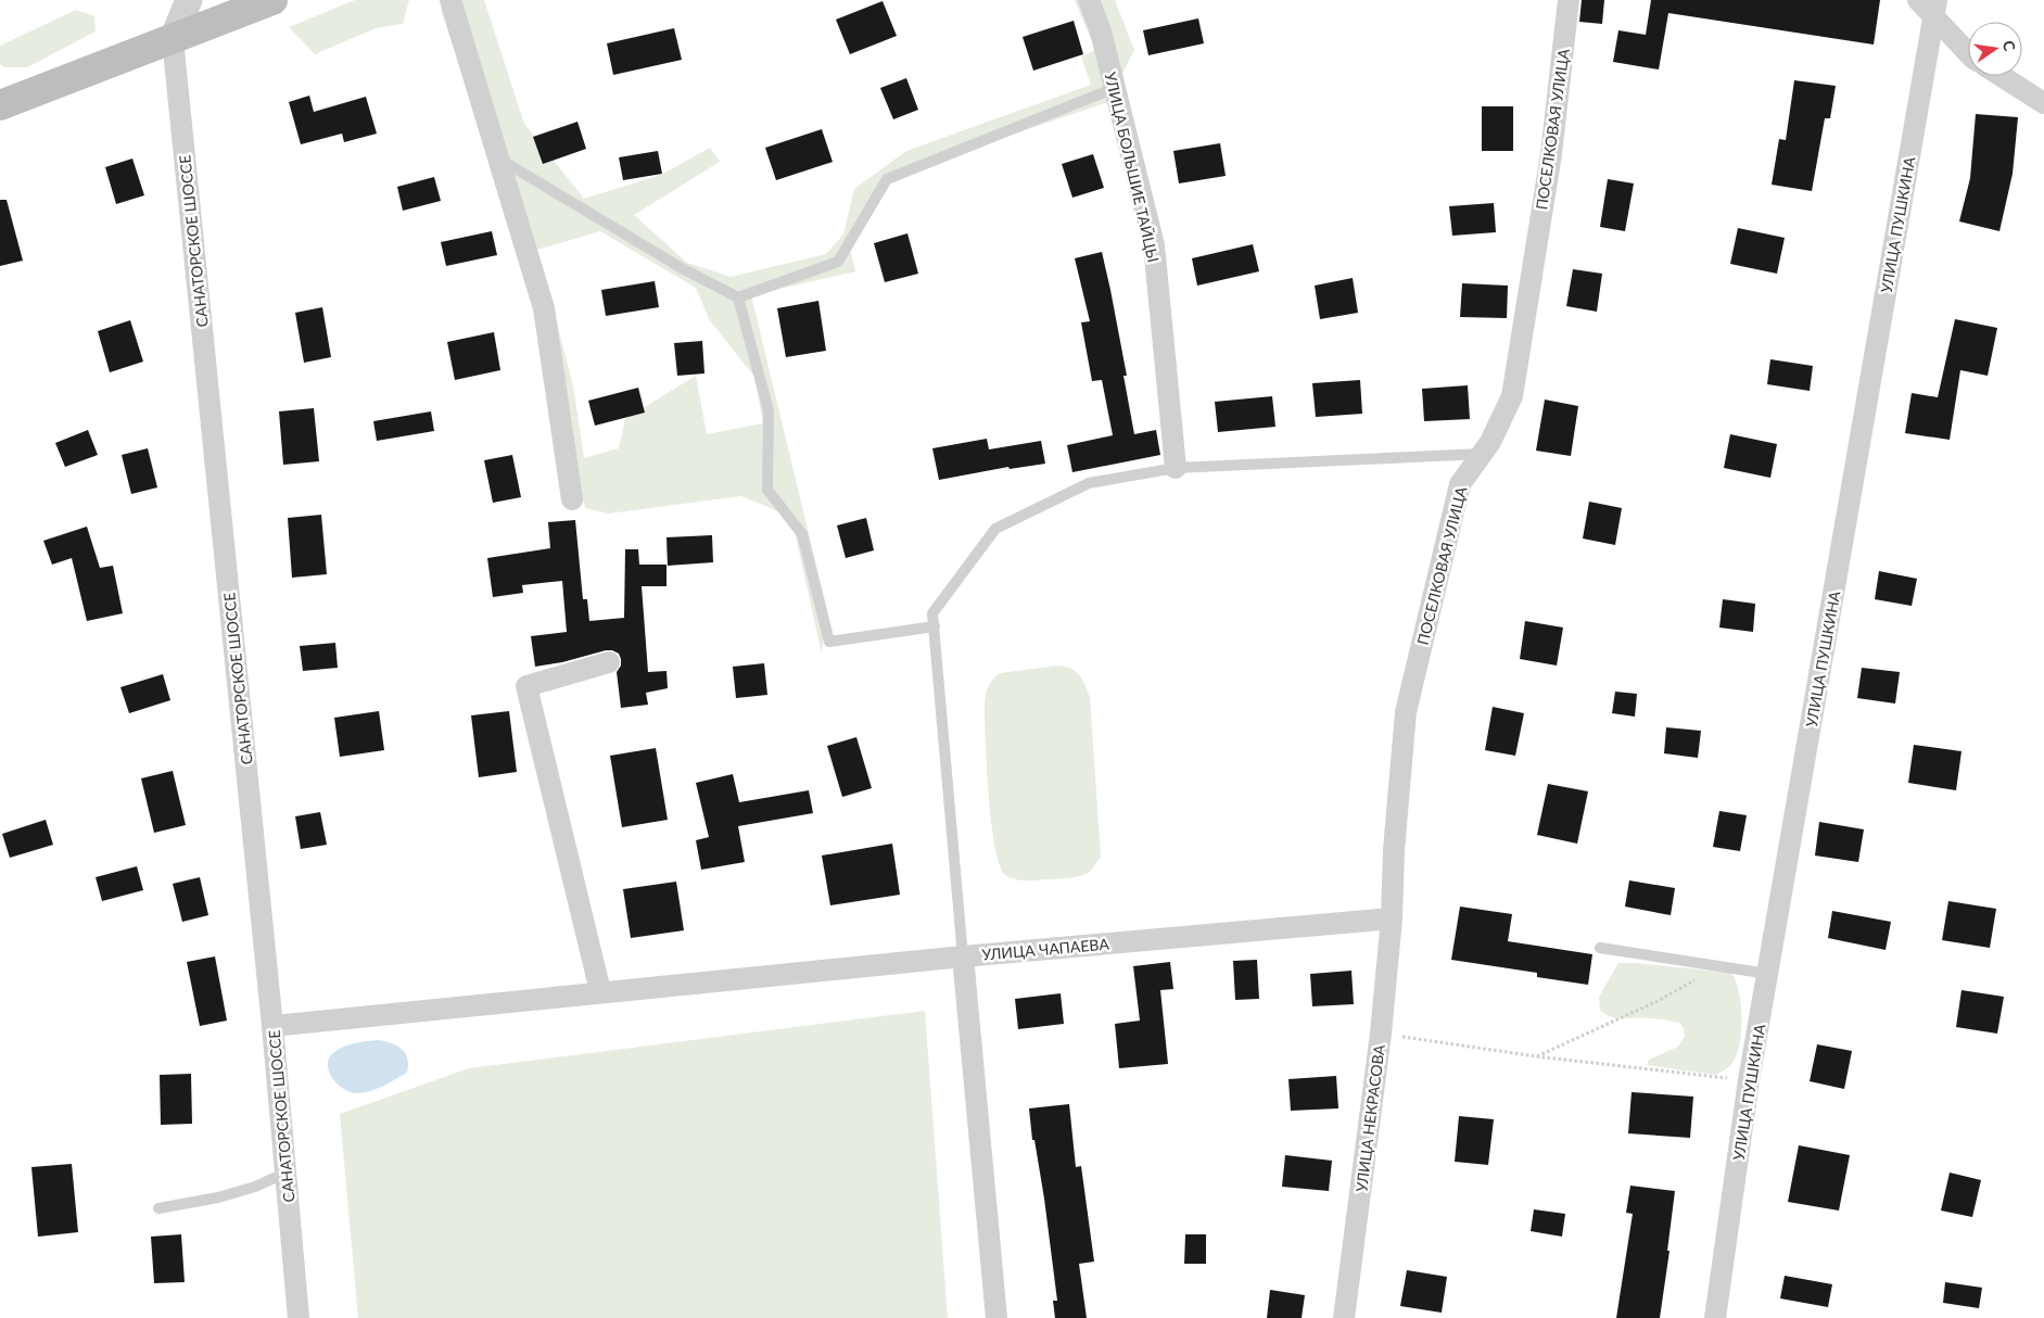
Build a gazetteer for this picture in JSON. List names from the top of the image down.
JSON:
{
  "streets": {
    "street": [
      "ПОСЕЛКОВАЯ УЛИЦА",
      "УЛИЦА БОЛЬШИЕ ТАЙЦЫ",
      "УЛИЦА ПУШКИНА",
      "САНАТОРСКОЕ ШОССЕ",
      "УЛИЦА ЧАПАЕВА",
      "УЛИЦА НЕКРАСОВА"
    ]
  },
  "crossings": [
    ["ПОСЕЛКОВАЯ УЛИЦА", "УЛИЦА ЧАПАЕВА"],
    ["ПОСЕЛКОВАЯ УЛИЦА", "УЛИЦА НЕКРАСОВА"],
    ["УЛИЦА ЧАПАЕВА", "УЛИЦА НЕКРАСОВА"]
  ],
  "north": "right"
}
